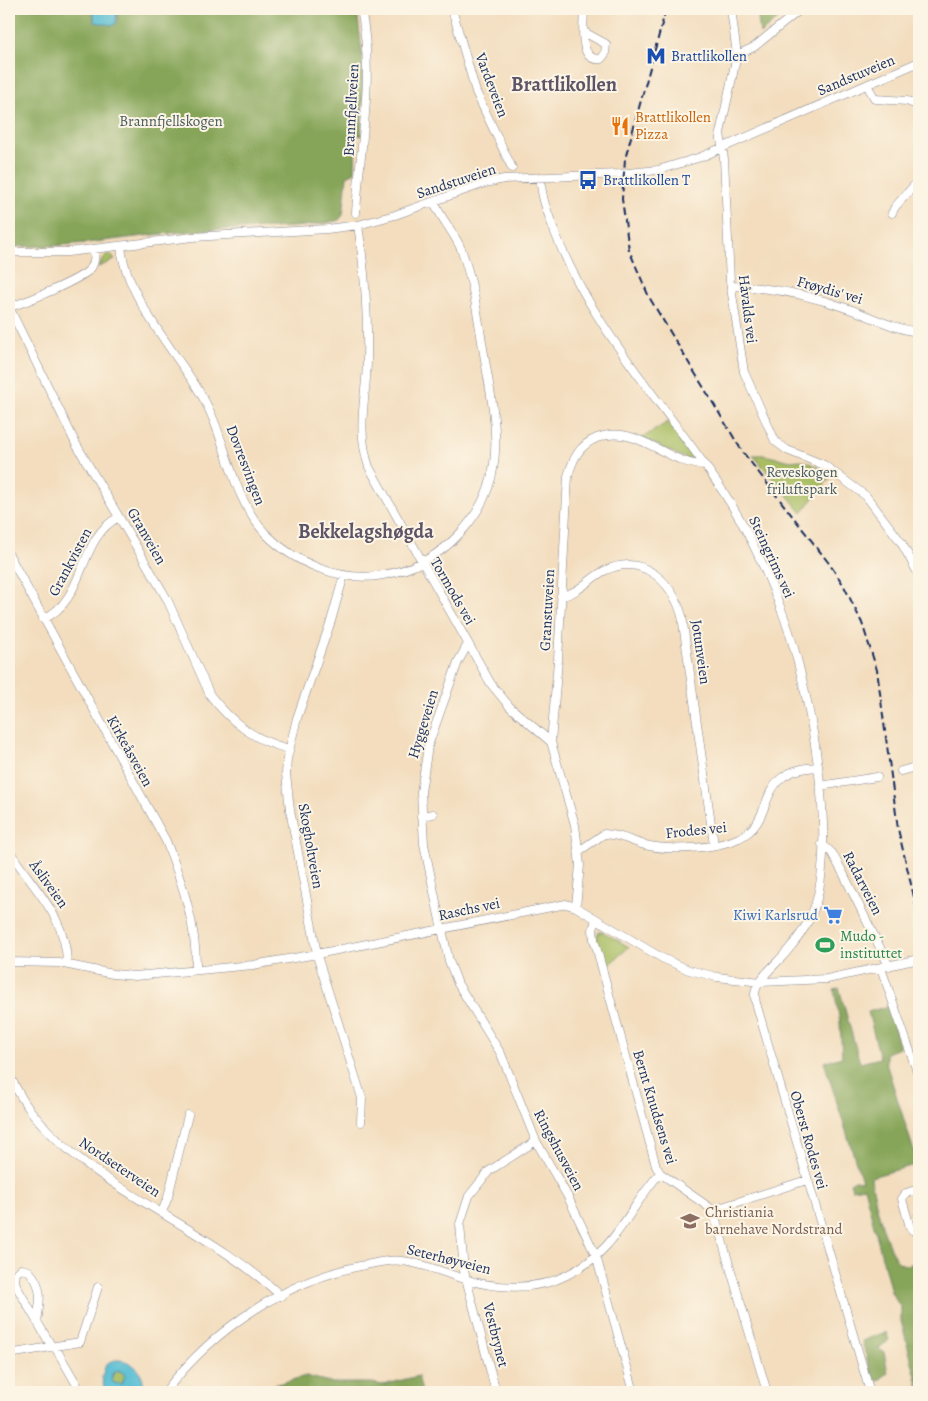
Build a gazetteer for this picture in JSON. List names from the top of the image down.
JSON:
{
  "streets": {
    "street": [
      "Sandstuveien",
      "Vardeveien",
      "Brannfjellveien",
      "Frøydis' vei",
      "Håvalds vei",
      "Dovresvingen",
      "Granveien",
      "Steingrims vei",
      "Grankvisten",
      "Tormods vei",
      "Granstuveien",
      "Jotunveien",
      "Hyggeveien",
      "Kirkeåsveien",
      "Frodes vei",
      "Skogholtveien",
      "Radarveien",
      "Åsliveien",
      "Raschs vei",
      "Bernt Knudsens vei",
      "Oberst Rodes vei",
      "Ringshusveien",
      "Nordseterveien",
      "Seterhøyveien",
      "Vestbrynet"
    ]
  },
  "crossings": [
    ["Sandstuveien", "Håvalds vei"],
    ["Sandstuveien", "Dovresvingen"],
    ["Sandstuveien", "Steingrims vei"],
    ["Sandstuveien", "Tormods vei"],
    ["Frøydis' vei", "Håvalds vei"],
    ["Dovresvingen", "Tormods vei"],
    ["Dovresvingen", "Skogholtveien"],
    ["Granveien", "Grankvisten"],
    ["Granveien", "Skogholtveien"],
    ["Steingrims vei", "Granstuveien"],
    ["Steingrims vei", "Frodes vei"],
    ["Steingrims vei", "Radarveien"],
    ["Steingrims vei", "Raschs vei"],
    ["Steingrims vei", "Oberst Rodes vei"],
    ["Grankvisten", "Kirkeåsveien"],
    ["Tormods vei", "Granstuveien"],
    ["Tormods vei", "Hyggeveien"],
    ["Granstuveien", "Jotunveien"],
    ["Granstuveien", "Frodes vei"],
    ["Granstuveien", "Raschs vei"],
    ["Jotunveien", "Frodes vei"],
    ["Hyggeveien", "Raschs vei"],
    ["Hyggeveien", "Ringshusveien"],
    ["Kirkeåsveien", "Raschs vei"],
    ["Skogholtveien", "Raschs vei"],
    ["Radarveien", "Raschs vei"],
    ["Åsliveien", "Raschs vei"],
    ["Raschs vei", "Bernt Knudsens vei"],
    ["Raschs vei", "Oberst Rodes vei"],
    ["Raschs vei", "Ringshusveien"],
    ["Bernt Knudsens vei", "Seterhøyveien"],
    ["Ringshusveien", "Seterhøyveien"],
    ["Ringshusveien", "Vestbrynet"],
    ["Nordseterveien", "Seterhøyveien"],
    ["Seterhøyveien", "Vestbrynet"]
  ],
  "districts": ["Brattlikollen", "Bekkelagshøgda"],
  "parks": ["Brannfjellskogen", "Reveskogen friluftspark"],
  "places": {
    "metro station": ["Brattlikollen"],
    "restaurant": ["Brattlikollen Pizza"],
    "bus stop": ["Brattlikollen T"],
    "supermarket": ["Kiwi Karlsrud"],
    "sports": ["Mudo - instituttet"],
    "school or university": ["Christiania barnehave Nordstrand"]
  }
}
